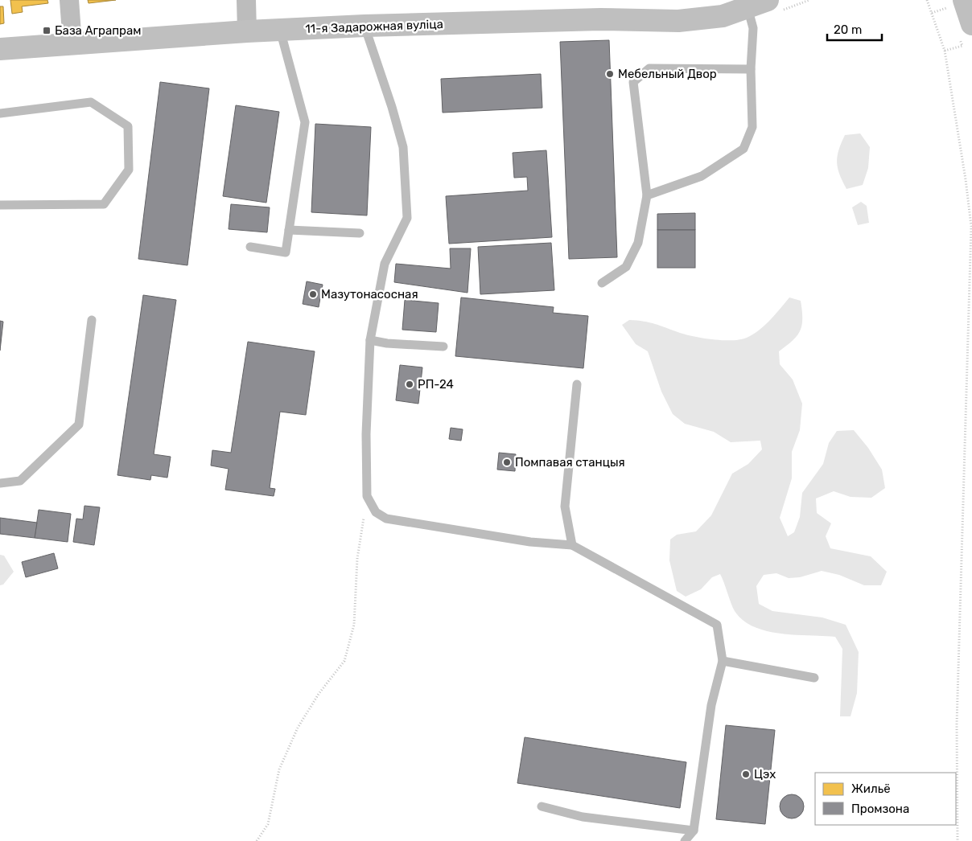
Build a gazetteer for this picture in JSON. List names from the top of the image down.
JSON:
{
  "streets": {
    "main road": ["11-я Задарожная вуліца"]
  },
  "places": {
    "transit": ["База Аграпрам"],
    "other": [
      "Мебельный Двор",
      "Мазутонасосная",
      "РП-24",
      "Помпавая станцыя",
      "Цэх"
    ]
  },
  "legend": ["Жильё", "Промзона"],
  "scale_bar": "20 m"
}
